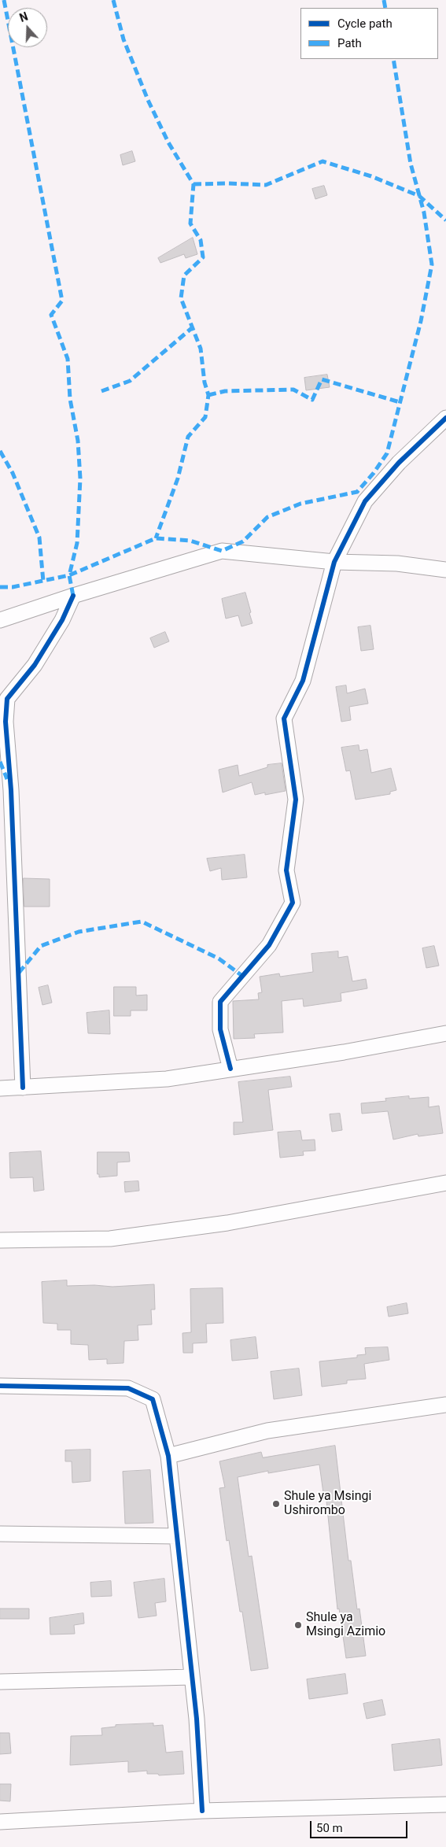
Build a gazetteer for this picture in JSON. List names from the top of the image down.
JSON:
{
  "places": ["Shule ya Msingi Ushirombo", "Shule ya Msingi Azimio"],
  "legend": ["Cycle path", "Path"],
  "scale_bar": "50 m",
  "north": "top"
}
